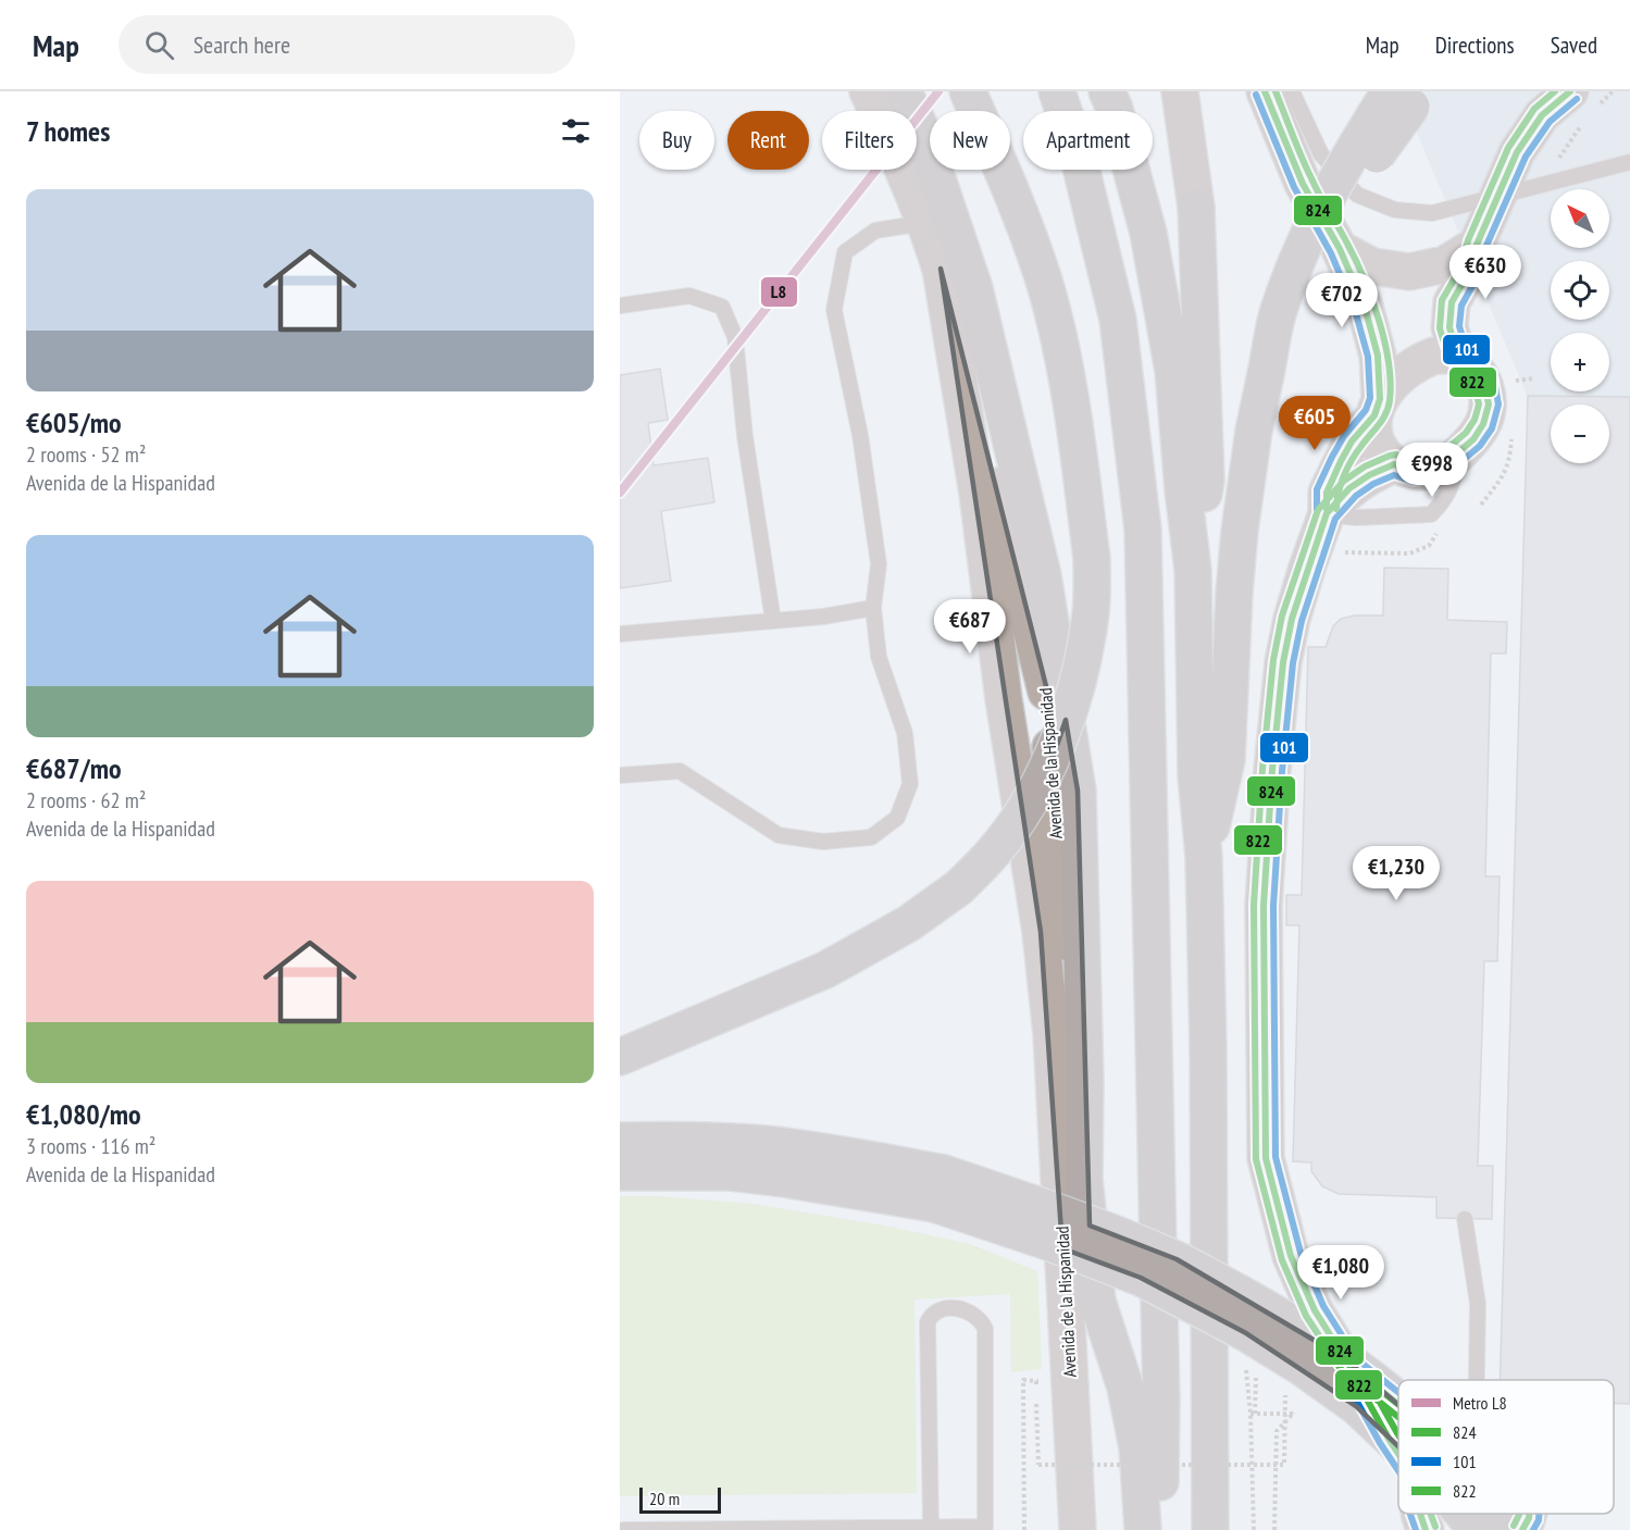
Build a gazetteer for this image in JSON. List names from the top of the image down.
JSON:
{
  "streets": {
    "street": ["Avenida de la Hispanidad"]
  },
  "lines": [
    "metro line L8",
    "transit line 824",
    "transit line 822",
    "transit line 101"
  ],
  "legend": [
    "Metro L8",
    "824",
    "101",
    "822"
  ],
  "scale_bar": "20 m",
  "north": "top left",
  "page": {
    "header": "Map",
    "search": "Search here",
    "nav": ["Map", "Directions", "Saved"],
    "heading": "7 homes",
    "chip": [
      "Buy",
      "Rent",
      "Filters",
      "New",
      "Apartment"
    ],
    "list": [
      {
        "name": "€605/mo",
        "note": "2 rooms · 52 m² · Avenida de la Hispanidad"
      },
      {
        "name": "€687/mo",
        "note": "2 rooms · 62 m² · Avenida de la Hispanidad"
      },
      {
        "name": "€1,080/mo",
        "note": "3 rooms · 116 m² · Avenida de la Hispanidad"
      }
    ],
    "map_buttons": ["+", "−"],
    "price": [
      "€630",
      "€702",
      "€605",
      "€998",
      "€687",
      "€1,230",
      "€1,080"
    ],
    "scale": "20 m"
  }
}
